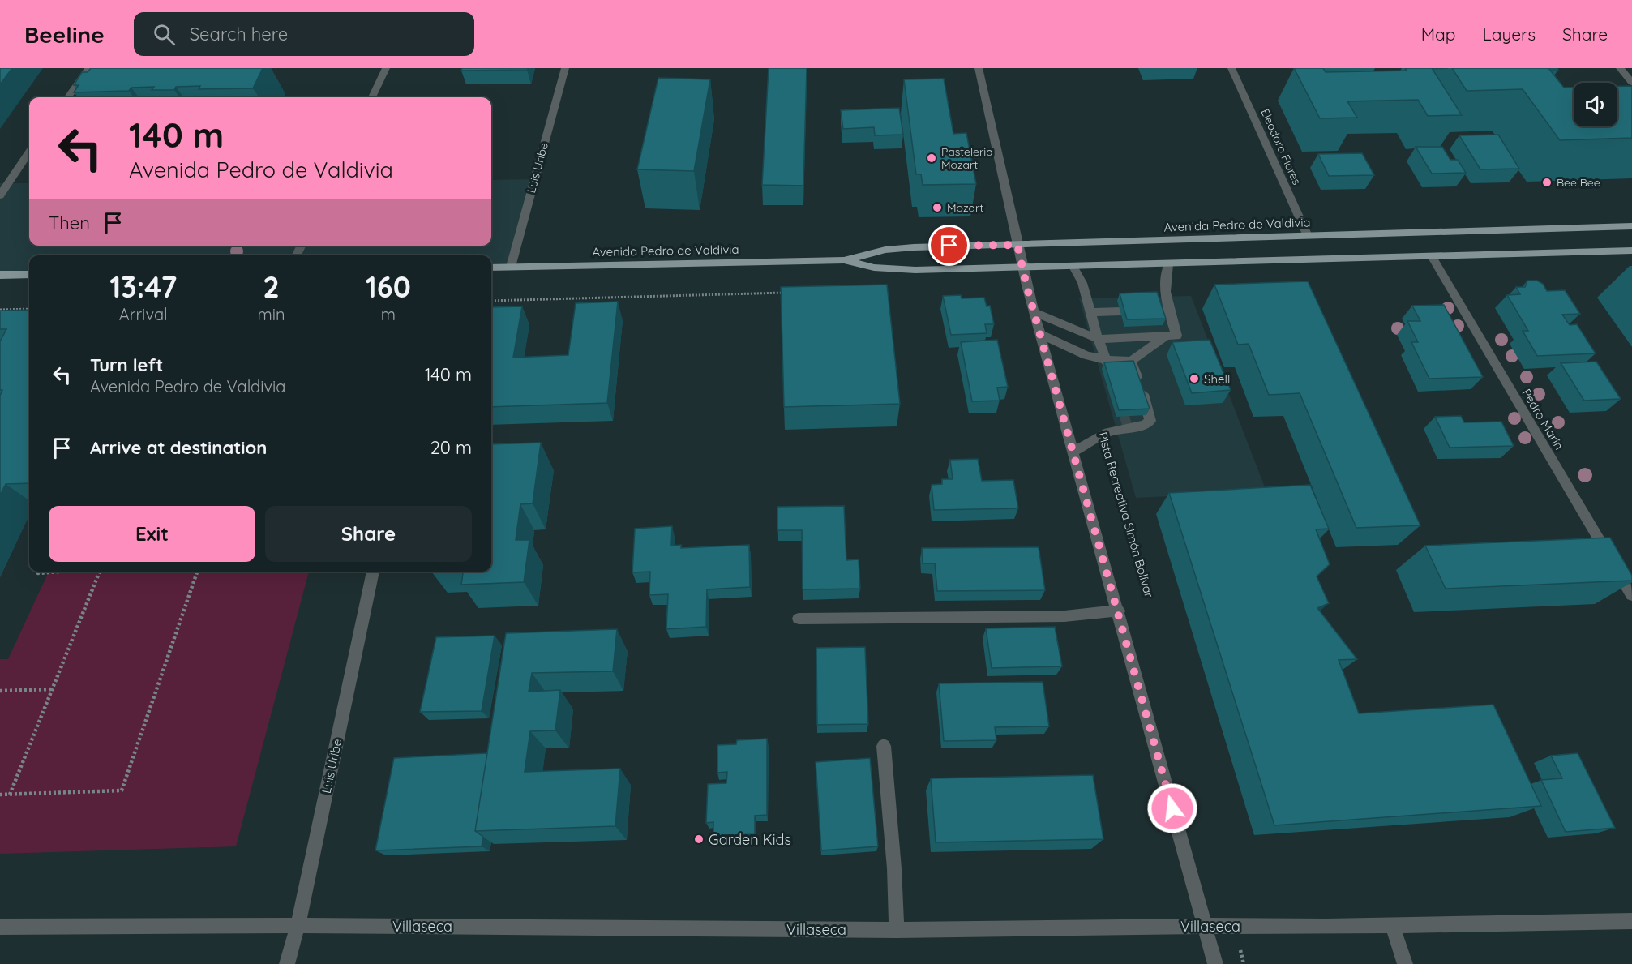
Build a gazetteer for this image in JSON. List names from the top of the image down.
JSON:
{
  "streets": {
    "main road": ["Avenida Pedro de Valdivia"],
    "street": [
      "Eleodoro Flores",
      "Luis Uribe",
      "Pedro Marín",
      "Villaseca"
    ]
  },
  "crossings": [
    ["Eleodoro Flores", "Avenida Pedro de Valdivia"],
    ["Luis Uribe", "Avenida Pedro de Valdivia"],
    ["Luis Uribe", "Villaseca"],
    ["Avenida Pedro de Valdivia", "Pedro Marín"]
  ],
  "places": [
    "Pasteleria Mozart",
    "Bee Bee",
    "Mozart",
    "Shell",
    "Garden Kids"
  ],
  "page": {
    "header": "Beeline",
    "search": "Search here",
    "nav": ["Map", "Layers", "Share"],
    "turn": ["140 m", "Avenida Pedro de Valdivia"],
    "then": "Then",
    "eta": [
      "13:47",
      "Arrival",
      "2",
      "min",
      "160",
      "m"
    ],
    "list": [
      {
        "name": "Turn left",
        "note": "Avenida Pedro de Valdivia",
        "value": "140 m"
      },
      {
        "name": "Arrive at destination",
        "value": "20 m"
      }
    ],
    "buttons": ["Exit", "Share"]
  }
}
